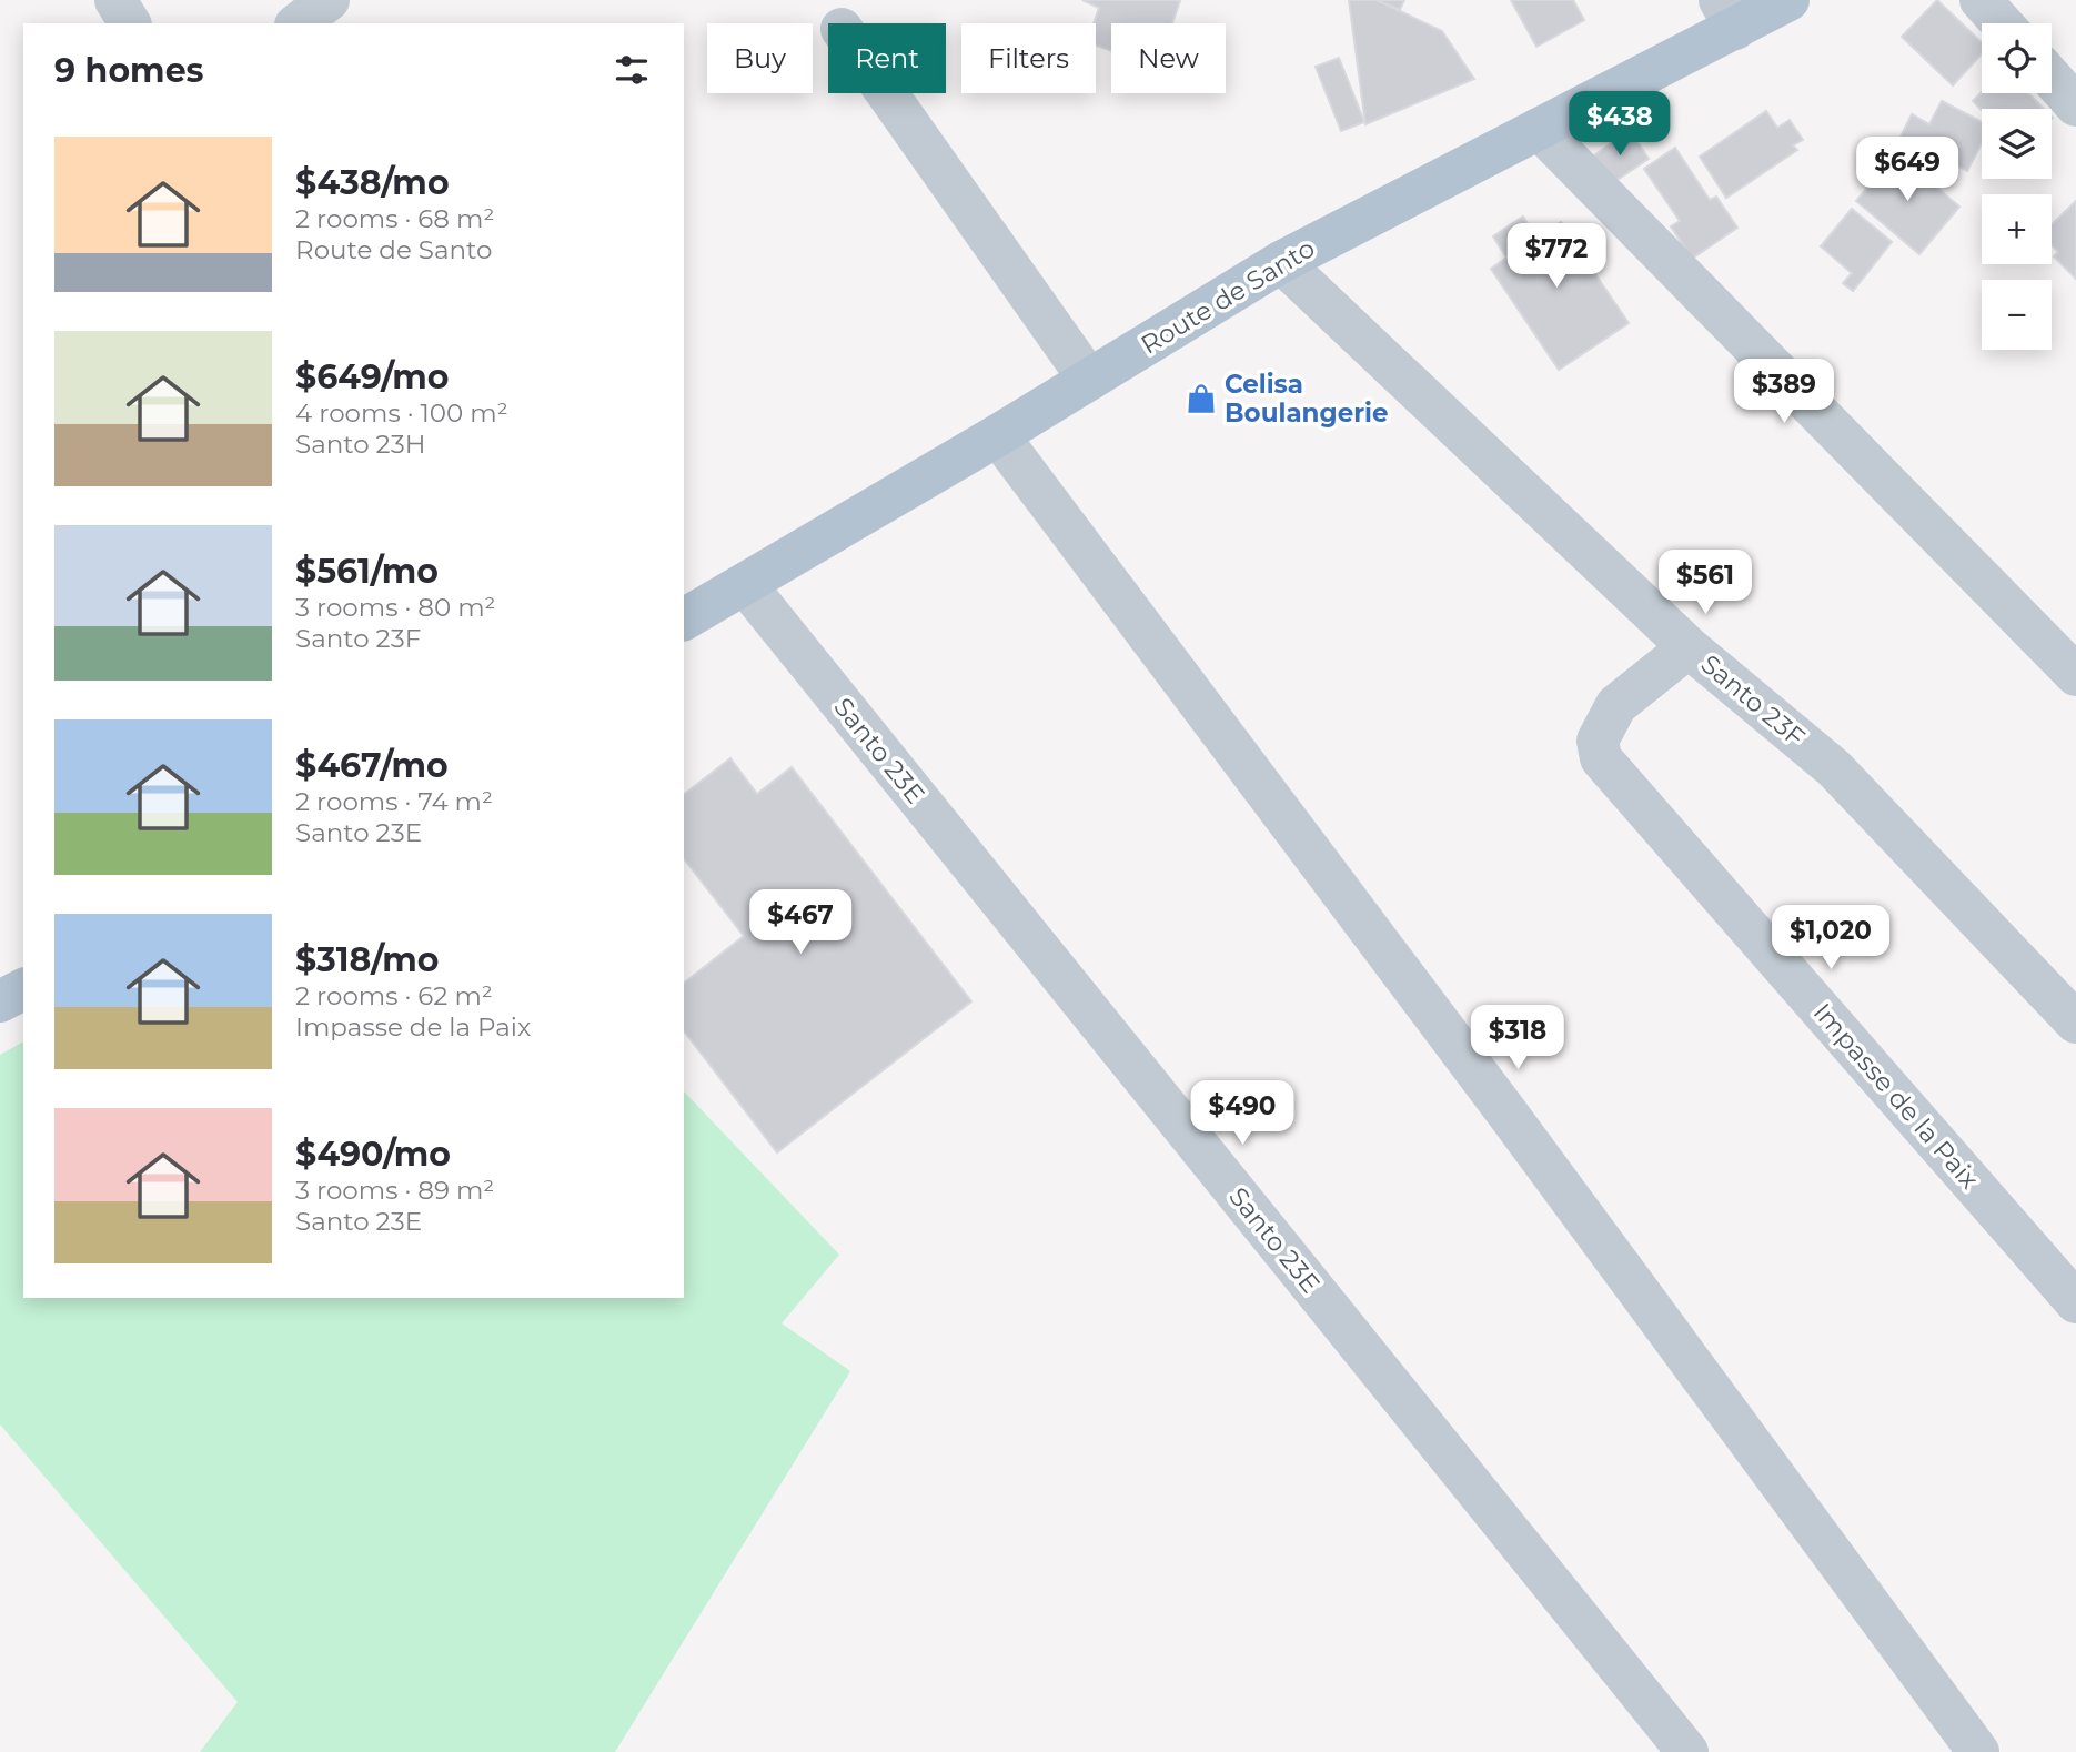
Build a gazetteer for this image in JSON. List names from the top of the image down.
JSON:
{
  "streets": {
    "main road": ["Route de Santo"],
    "street": ["Santo 23F", "Santo 23E", "Impasse de la Paix"]
  },
  "crossings": [
    ["Route de Santo", "Santo 23F"],
    ["Route de Santo", "Santo 23E"],
    ["Santo 23F", "Impasse de la Paix"]
  ],
  "places": {
    "shop": ["Celisa Boulangerie"]
  },
  "page": {
    "map_buttons": ["+", "−"],
    "chip": [
      "Buy",
      "Rent",
      "Filters",
      "New"
    ],
    "heading": "9 homes",
    "price": [
      "$438",
      "$649",
      "$772",
      "$389",
      "$561",
      "$467",
      "$1,020",
      "$318",
      "$490"
    ],
    "list": [
      {
        "name": "$438/mo",
        "note": "2 rooms · 68 m² · Route de Santo"
      },
      {
        "name": "$649/mo",
        "note": "4 rooms · 100 m² · Santo 23H"
      },
      {
        "name": "$561/mo",
        "note": "3 rooms · 80 m² · Santo 23F"
      },
      {
        "name": "$467/mo",
        "note": "2 rooms · 74 m² · Santo 23E"
      },
      {
        "name": "$318/mo",
        "note": "2 rooms · 62 m² · Impasse de la Paix"
      },
      {
        "name": "$490/mo",
        "note": "3 rooms · 89 m² · Santo 23E"
      }
    ]
  }
}
